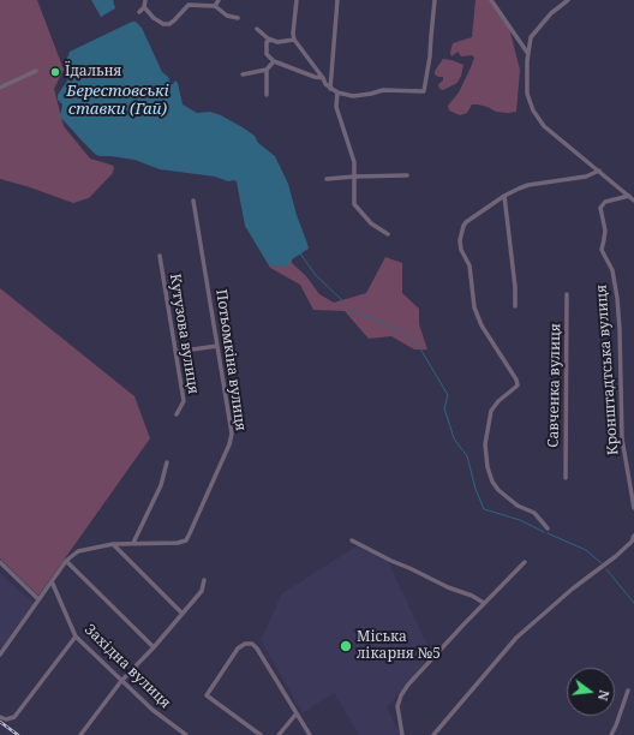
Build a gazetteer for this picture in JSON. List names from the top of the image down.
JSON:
{
  "streets": {
    "street": [
      "Кутузова вулиця",
      "Потьомкіна вулиця",
      "Кронштадтська вулиця",
      "Савченка вулиця",
      "Західна вулиця"
    ]
  },
  "crossings": [
    ["Потьомкіна вулиця", "Західна вулиця"]
  ],
  "water": ["Берестовські ставки (Гай)"],
  "places": ["Їдальня", "Міська лікарня №5"],
  "north": "right"
}
